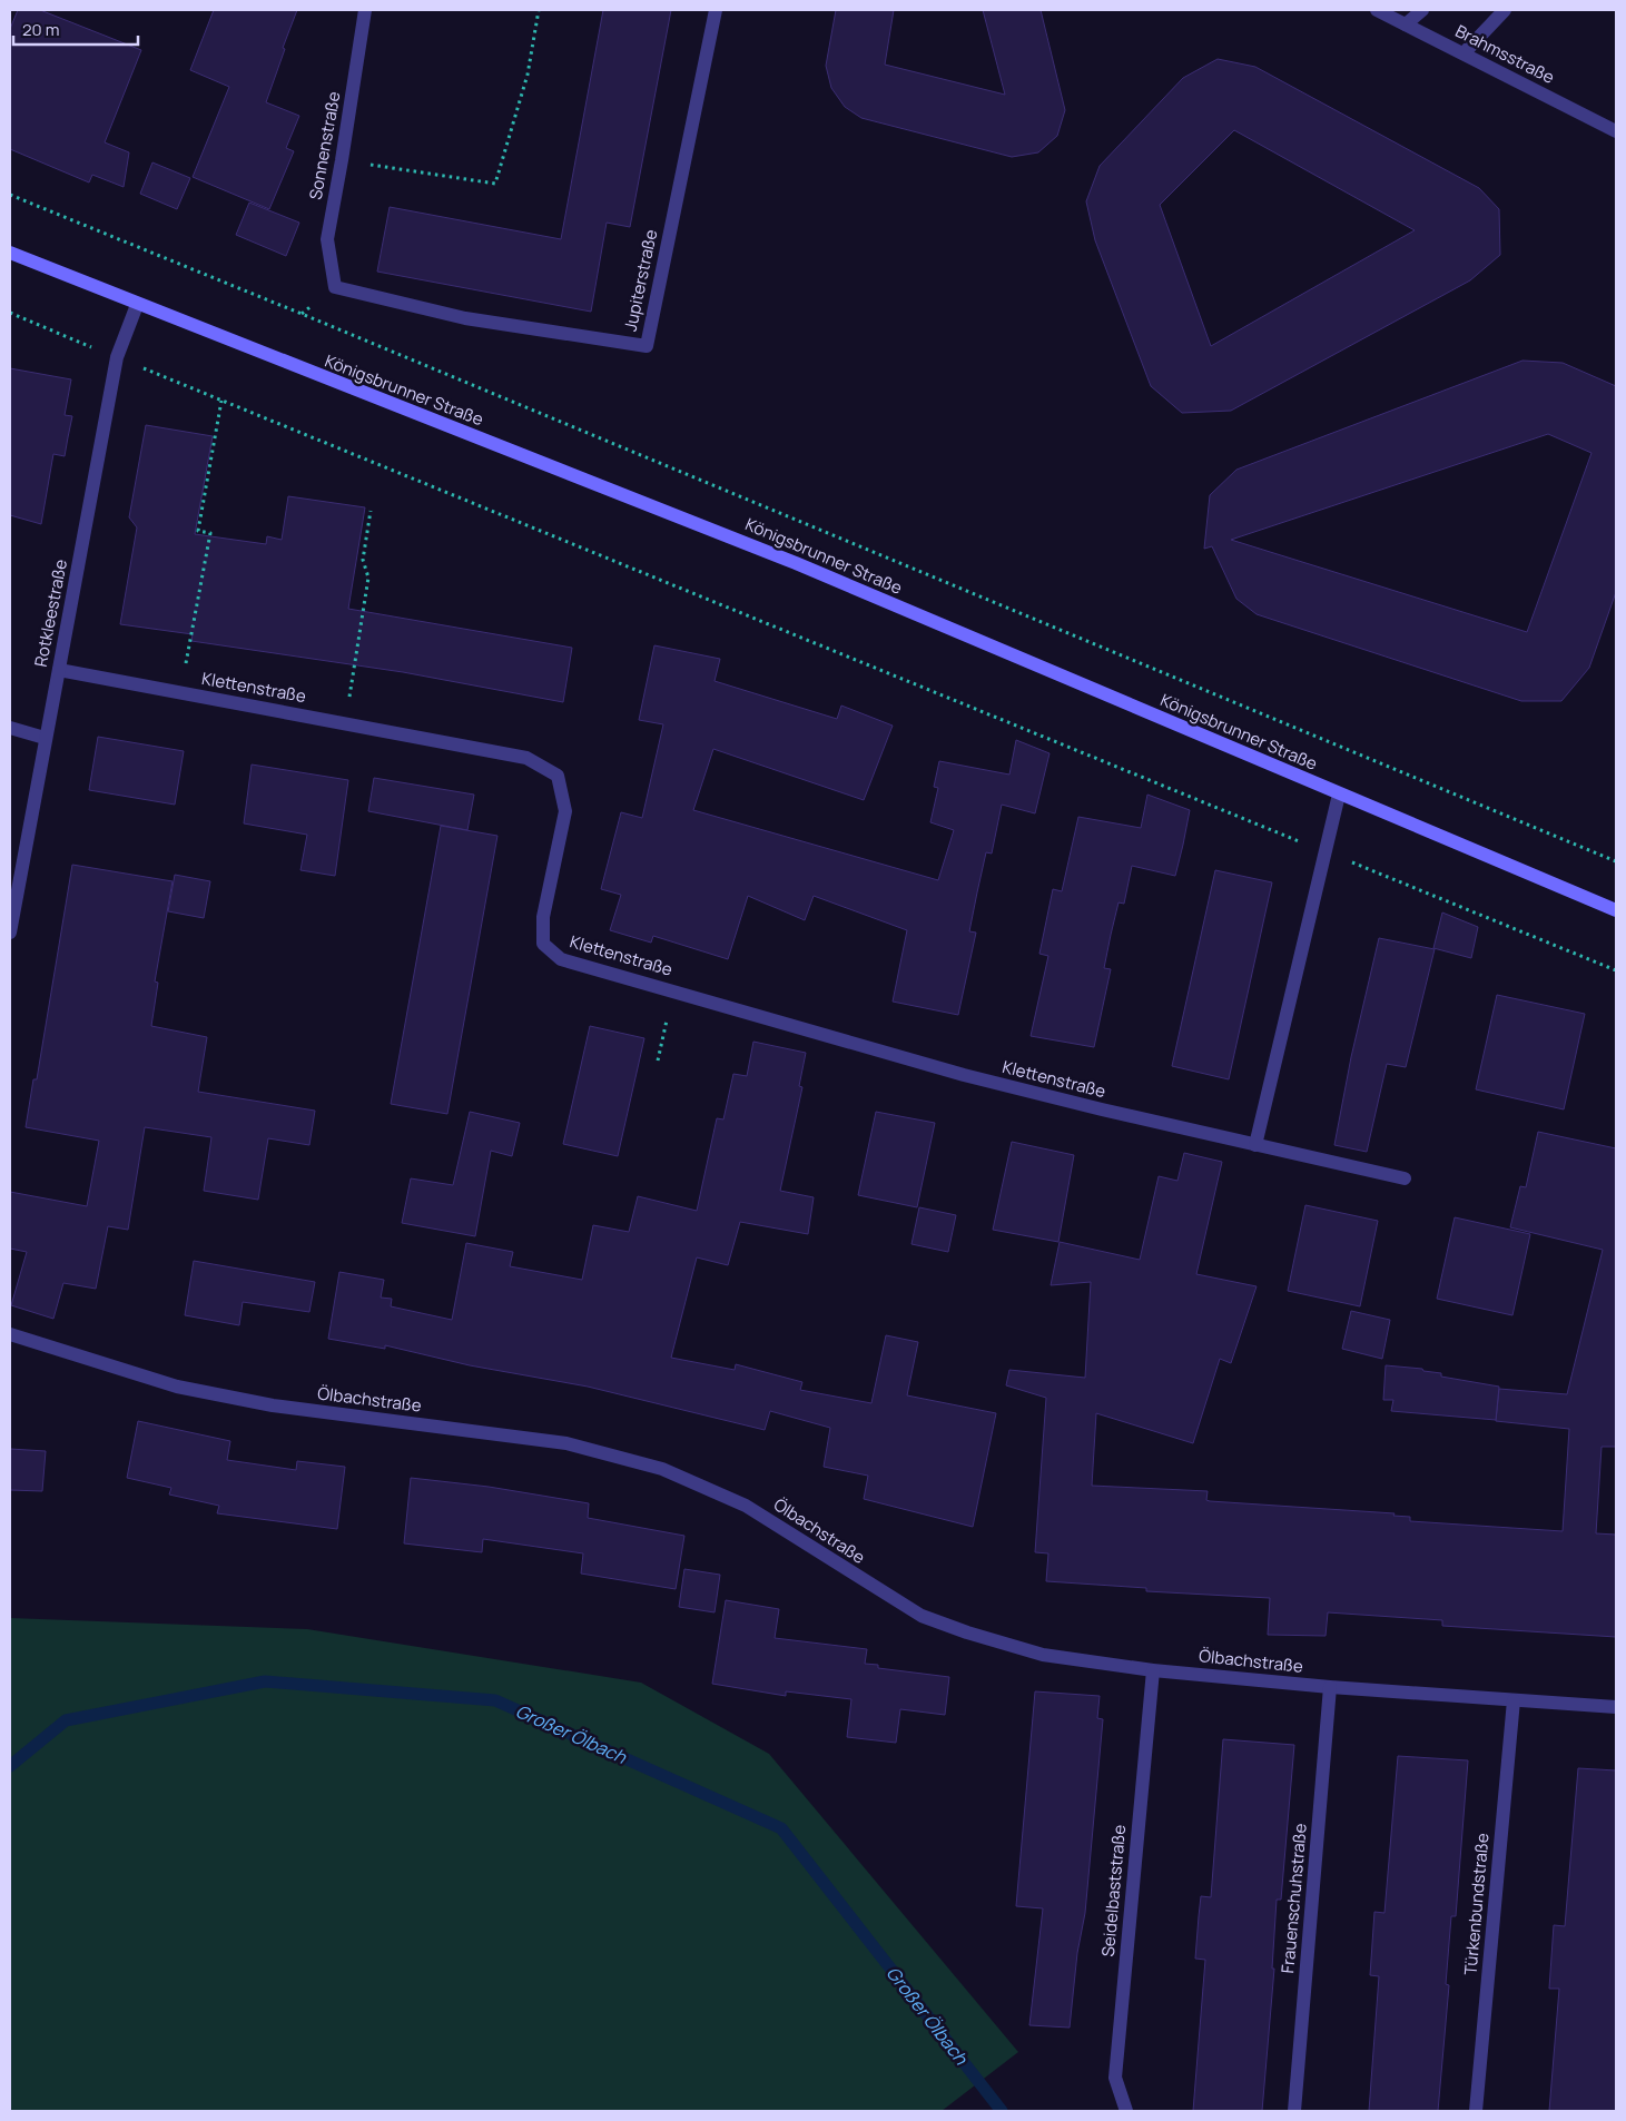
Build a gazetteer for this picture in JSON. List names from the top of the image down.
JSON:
{
  "streets": {
    "main road": ["Königsbrunner Straße"],
    "street": [
      "Brahmsstraße",
      "Sonnenstraße",
      "Jupiterstraße",
      "Rotkleestraße",
      "Klettenstraße",
      "Ölbachstraße",
      "Seidelbaststraße",
      "Frauenschuhstraße",
      "Türkenbundstraße"
    ]
  },
  "crossings": [
    ["Sonnenstraße", "Jupiterstraße"],
    ["Königsbrunner Straße", "Rotkleestraße"],
    ["Rotkleestraße", "Klettenstraße"],
    ["Ölbachstraße", "Seidelbaststraße"],
    ["Ölbachstraße", "Frauenschuhstraße"],
    ["Ölbachstraße", "Türkenbundstraße"]
  ],
  "water": ["Großer Ölbach"],
  "scale_bar": "20 m"
}
